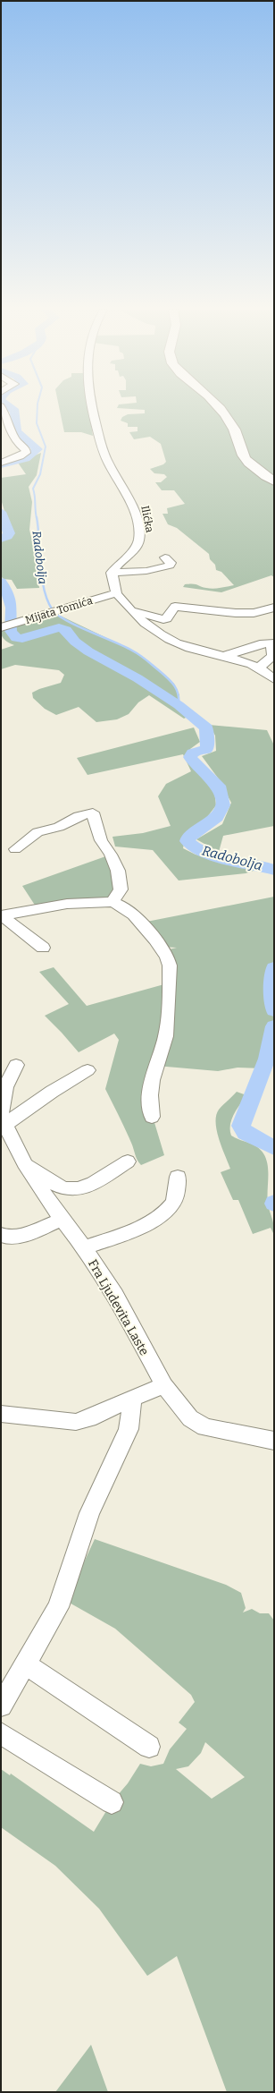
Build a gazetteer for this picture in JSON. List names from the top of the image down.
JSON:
{
  "streets": {
    "street": ["Ilićka", "Mijata Tomića", "Fra Ljudevita Laste"]
  },
  "water": ["Radobolja"]
}
